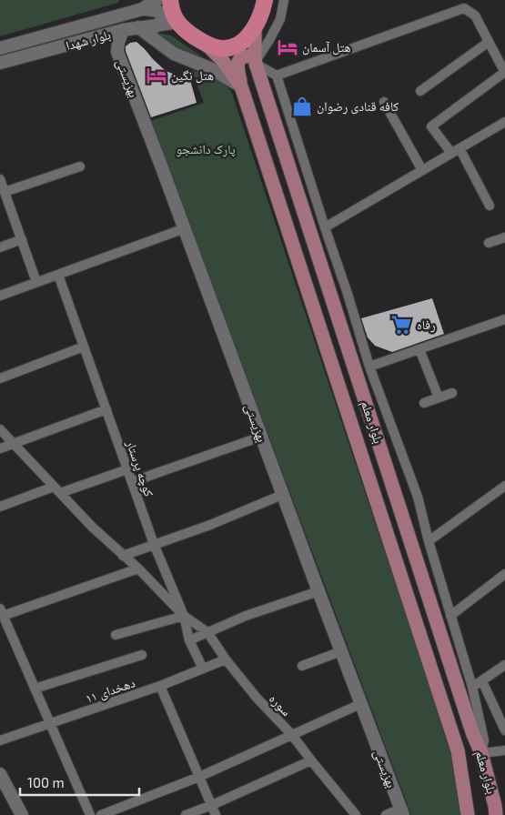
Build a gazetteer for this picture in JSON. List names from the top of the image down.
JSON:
{
  "streets": {
    "main road": ["بلوار معلم"],
    "street": [
      "بلوار شهدا",
      "بهزیستی",
      "کوچه پرستار",
      "دهخدای ۱۱",
      "سوره"
    ]
  },
  "crossings": [
    ["بلوار شهدا", "بهزیستی"],
    ["کوچه پرستار", "دهخدای ۱۱"],
    ["کوچه پرستار", "سوره"],
    ["دهخدای ۱۱", "سوره"]
  ],
  "parks": ["پارک دانشجو"],
  "places": {
    "hotel": ["هتل آسمان", "هتل نگین"],
    "shop": ["کافه قنادی رضوان"],
    "supermarket": ["رفاه"]
  },
  "scale_bar": "100 m"
}
